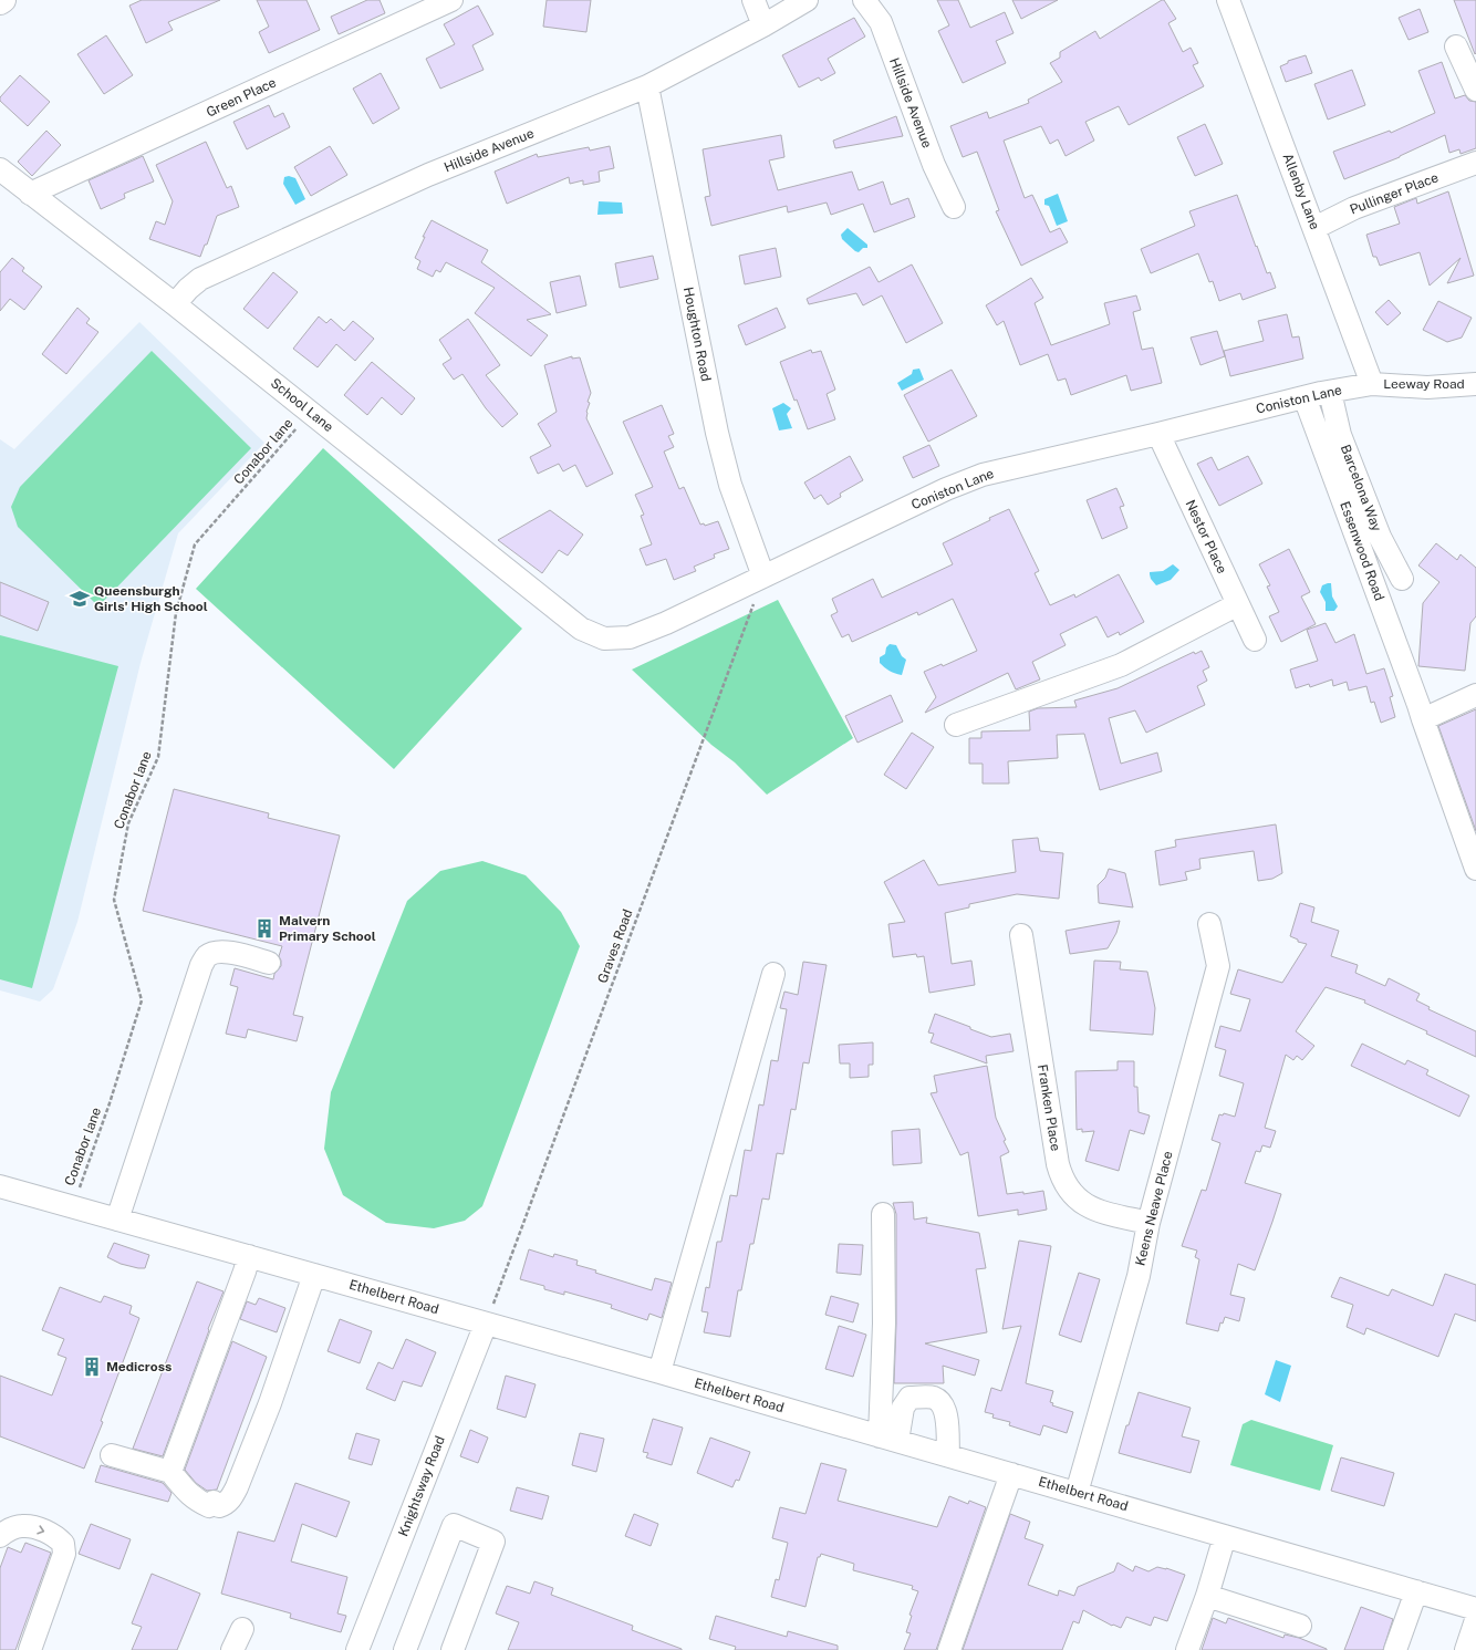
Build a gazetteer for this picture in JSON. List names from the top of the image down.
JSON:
{
  "streets": {
    "street": [
      "Green Place",
      "Hillside Avenue",
      "Allenby Lane",
      "Pullinger Place",
      "Houghton Road",
      "Leeway Road",
      "Coniston Lane",
      "School Lane",
      "Barcelona Way",
      "Nestor Place",
      "Essenwood Road",
      "Franken Place",
      "Keens Neave Place",
      "Ethelbert Road",
      "Knightsway Road"
    ],
    "path": ["Conabor lane", "Graves Road"]
  },
  "crossings": [
    ["Green Place", "School Lane"],
    ["Hillside Avenue", "Houghton Road"],
    ["Hillside Avenue", "School Lane"],
    ["Allenby Lane", "Pullinger Place"],
    ["Allenby Lane", "Leeway Road"],
    ["Allenby Lane", "Coniston Lane"],
    ["Houghton Road", "Coniston Lane"],
    ["Houghton Road", "Graves Road"],
    ["Leeway Road", "Coniston Lane"],
    ["Coniston Lane", "School Lane"],
    ["Coniston Lane", "Barcelona Way"],
    ["Coniston Lane", "Nestor Place"],
    ["Coniston Lane", "Essenwood Road"],
    ["Coniston Lane", "Graves Road"],
    ["School Lane", "Conabor lane"],
    ["Conabor lane", "Ethelbert Road"],
    ["Graves Road", "Ethelbert Road"],
    ["Graves Road", "Knightsway Road"],
    ["Franken Place", "Keens Neave Place"],
    ["Keens Neave Place", "Ethelbert Road"],
    ["Ethelbert Road", "Knightsway Road"]
  ],
  "places": {
    "school or university": ["Queensburgh Girls' High School"],
    "building": ["Malvern Primary School", "Medicross"]
  }
}
